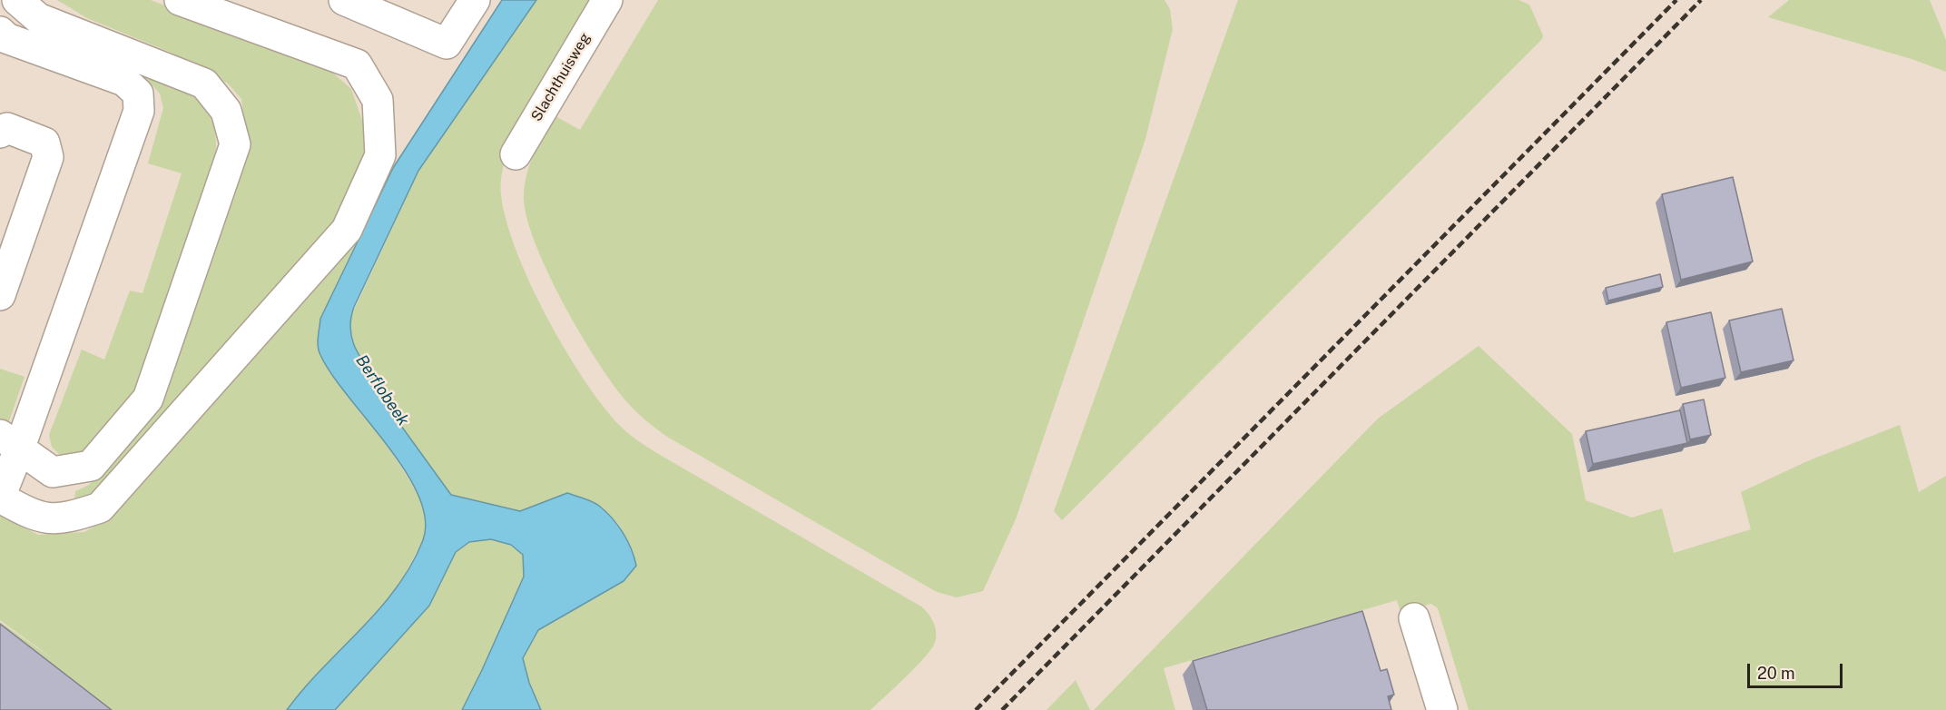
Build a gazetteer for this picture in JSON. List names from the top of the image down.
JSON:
{
  "streets": {
    "street": ["Slachthuisweg"]
  },
  "water": ["Berflobeek"],
  "scale_bar": "20 m"
}
